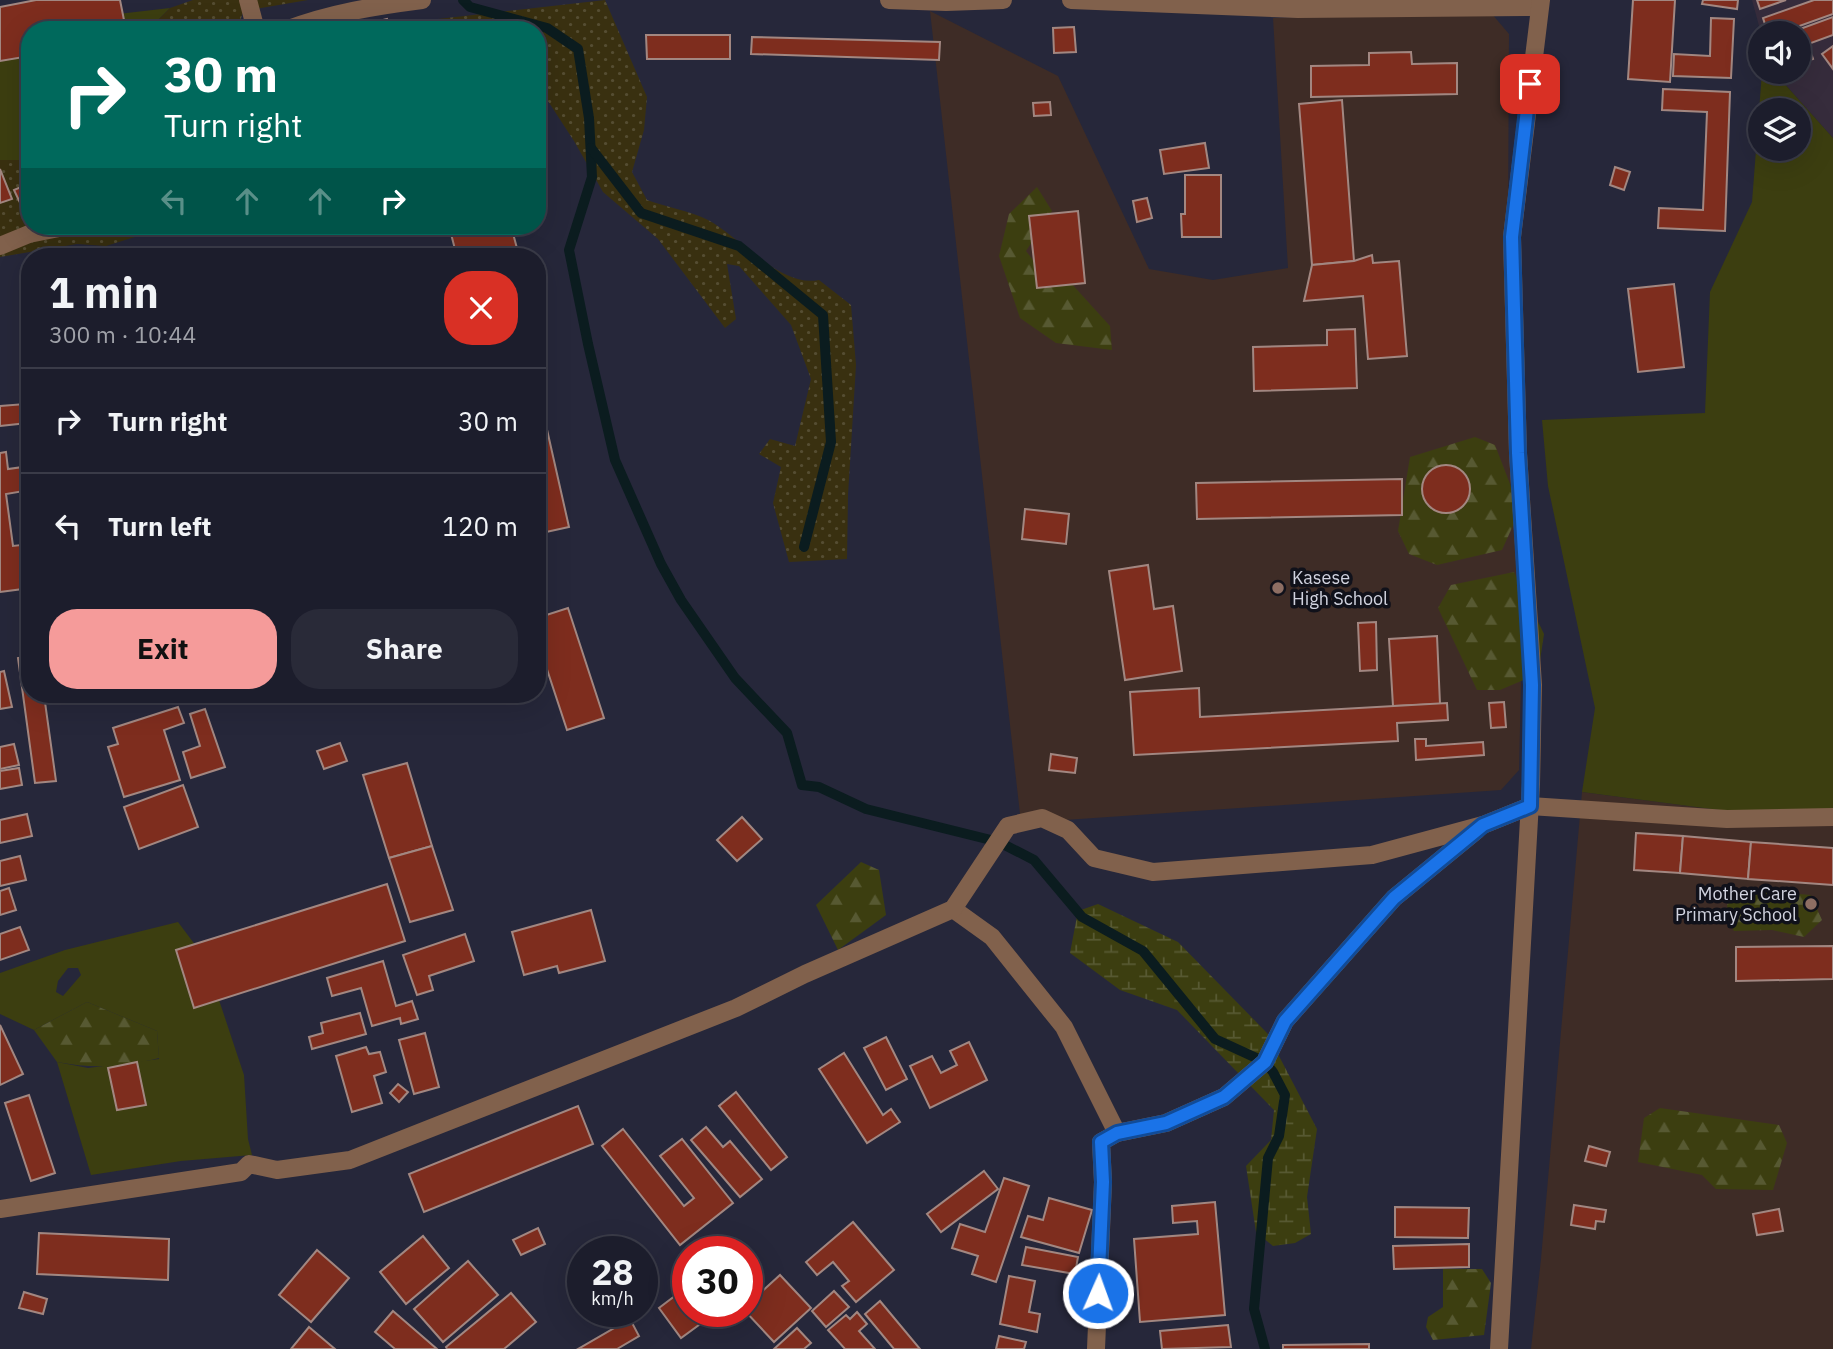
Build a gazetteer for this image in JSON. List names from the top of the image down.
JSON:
{
  "places": ["Kasese High School", "Mother Care Primary School"],
  "page": {
    "turn": ["30 m", "Turn right"],
    "heading": ["1 min", "300 m · 10:44"],
    "list": [
      {
        "name": "Turn right",
        "value": "30 m"
      },
      {
        "name": "Turn left",
        "value": "120 m"
      }
    ],
    "buttons": ["Exit", "Share"],
    "speed": "28 km/h",
    "limit": "30"
  }
}
